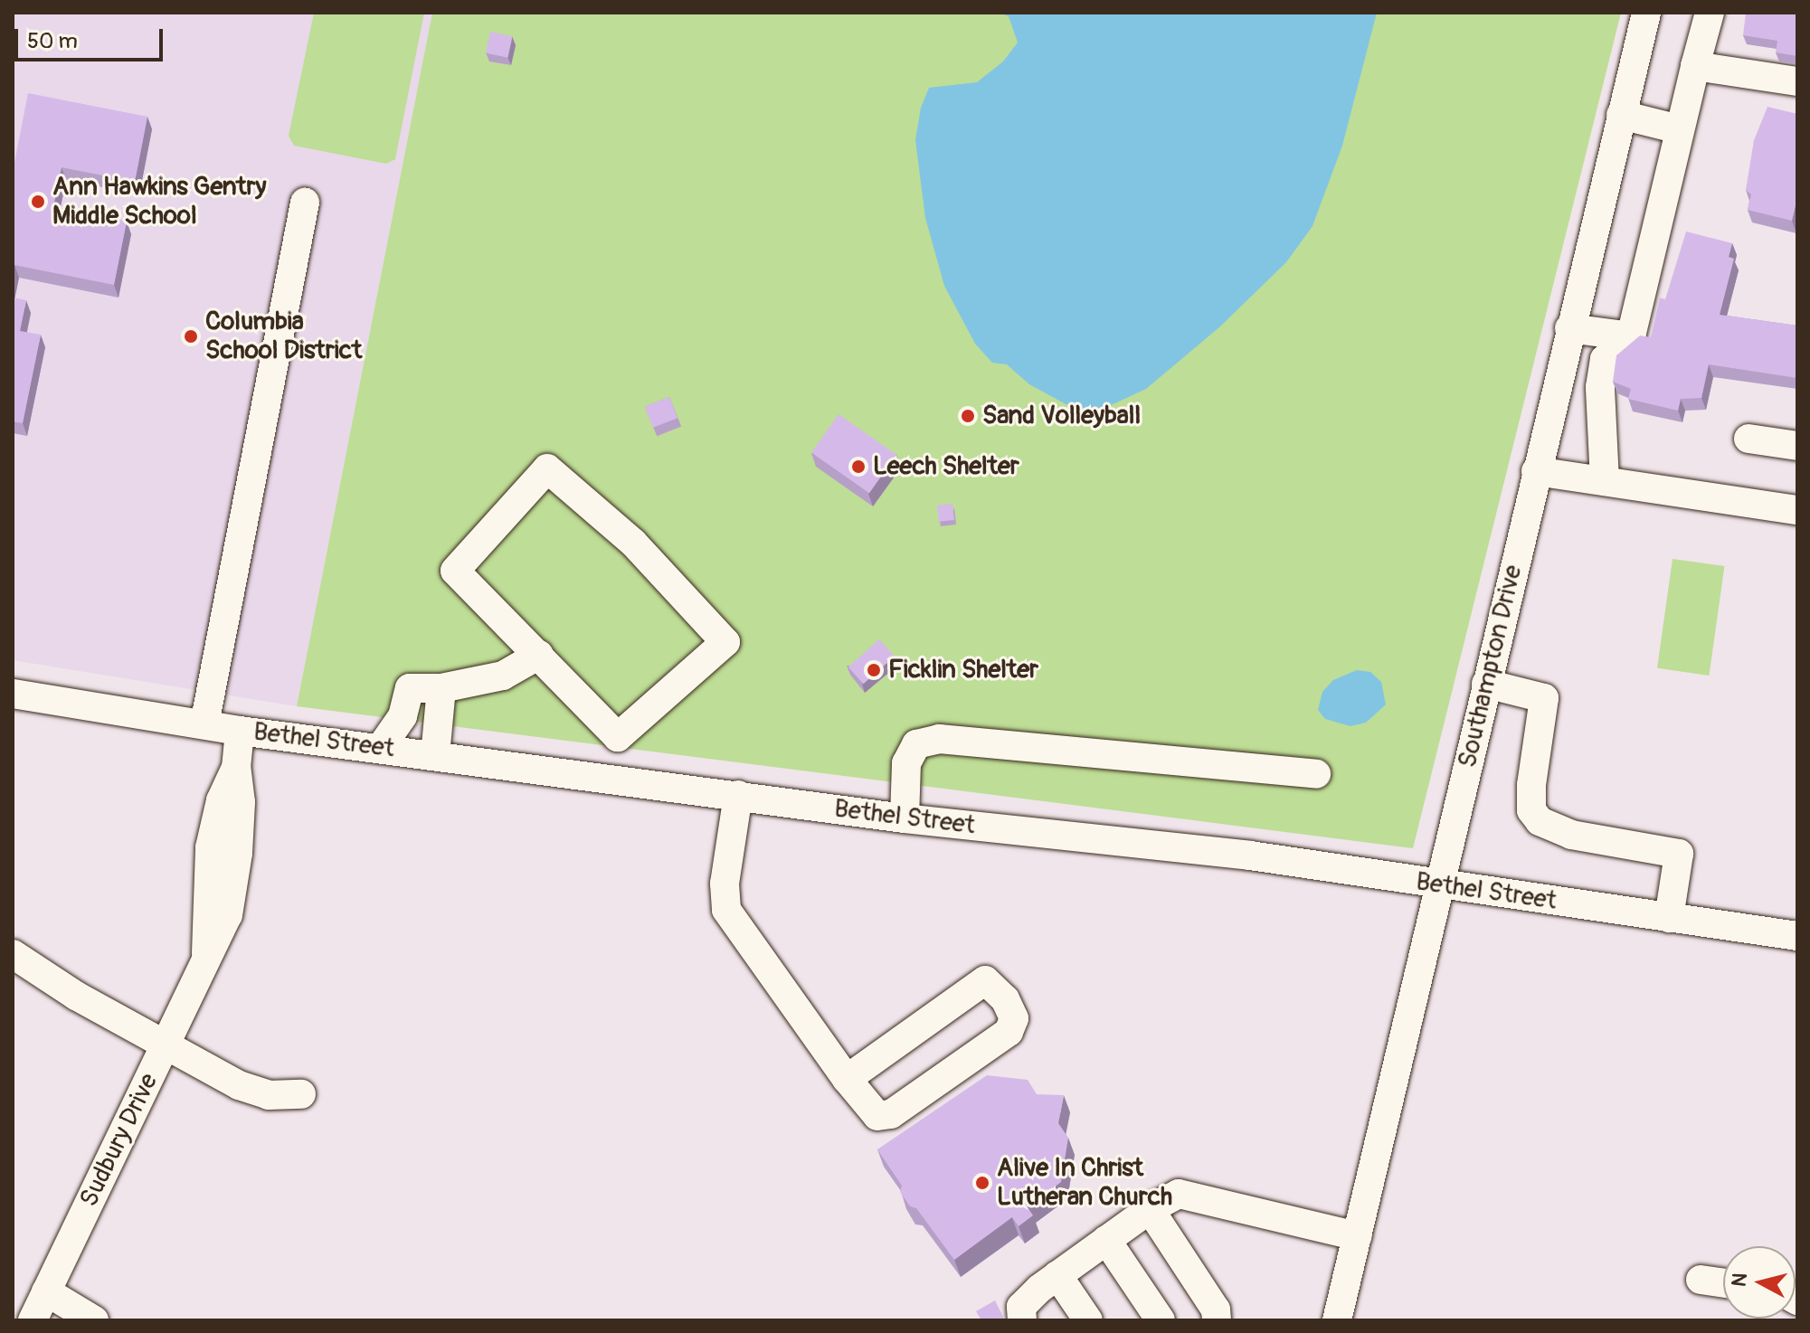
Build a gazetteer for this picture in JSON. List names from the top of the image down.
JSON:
{
  "streets": {
    "street": ["Southampton Drive", "Bethel Street", "Sudbury Drive"]
  },
  "crossings": [
    ["Southampton Drive", "Bethel Street"],
    ["Bethel Street", "Sudbury Drive"]
  ],
  "places": [
    "Ann Hawkins Gentry Middle School",
    "Columbia School District",
    "Sand Volleyball",
    "Leech Shelter",
    "Ficklin Shelter",
    "Alive In Christ Lutheran Church"
  ],
  "scale_bar": "50 m",
  "north": "left"
}
